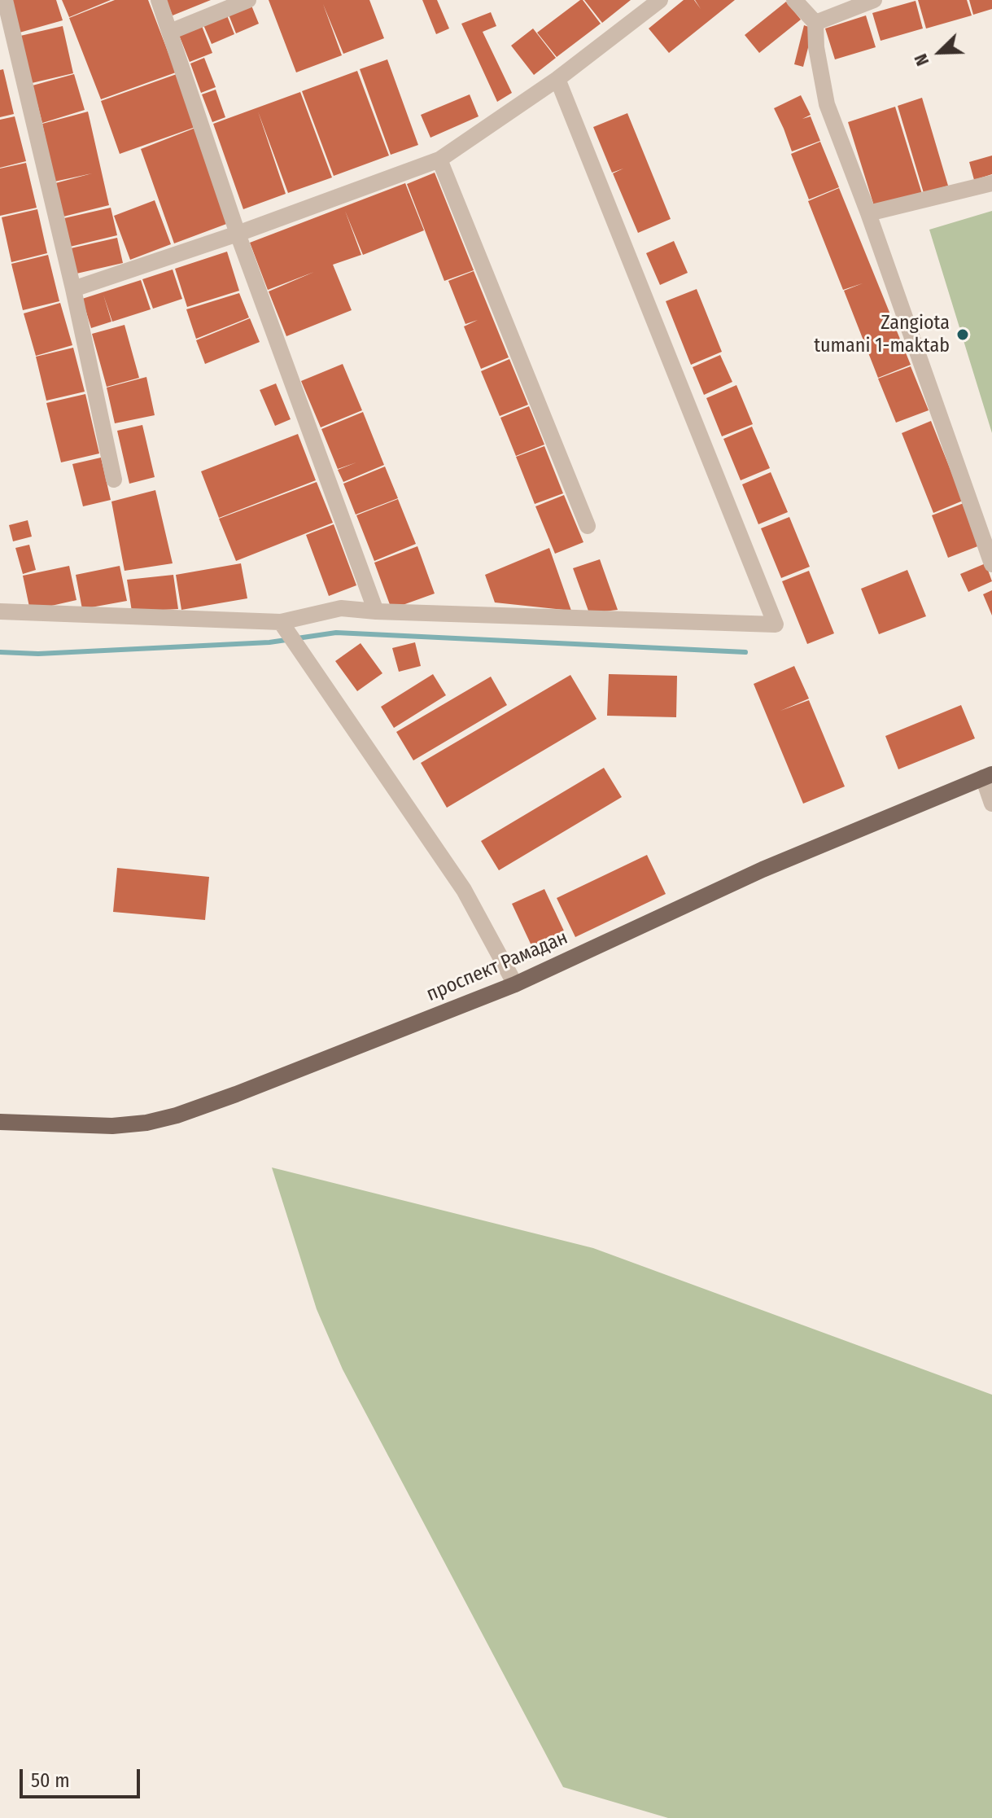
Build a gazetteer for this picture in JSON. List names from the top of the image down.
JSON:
{
  "streets": {
    "main road": ["проспект Рамадан"]
  },
  "places": ["Zangiota tumani 1-maktab"],
  "scale_bar": "50 m",
  "north": "bottom left"
}
